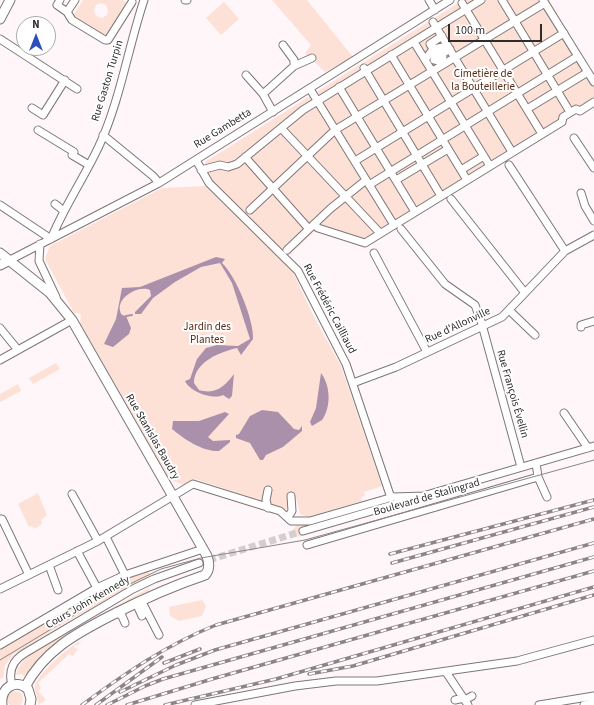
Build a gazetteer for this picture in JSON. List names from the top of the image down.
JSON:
{
  "streets": {
    "main road": ["Rue Gambetta", "Rue Stanislas Baudry"],
    "street": [
      "Rue Gaston Turpin",
      "Rue Frédéric Cailliaud",
      "Rue d'Allonville",
      "Rue François Évellin",
      "Boulevard de Stalingrad",
      "Cours John Kennedy"
    ]
  },
  "crossings": [
    ["Rue Gaston Turpin", "Rue Gambetta"],
    ["Rue Gambetta", "Rue Frédéric Cailliaud"],
    ["Rue Gambetta", "Rue Stanislas Baudry"],
    ["Rue Frédéric Cailliaud", "Rue d'Allonville"],
    ["Rue Frédéric Cailliaud", "Boulevard de Stalingrad"],
    ["Rue d'Allonville", "Rue François Évellin"],
    ["Rue François Évellin", "Boulevard de Stalingrad"]
  ],
  "parks": ["Cimetière de la Bouteillerie", "Jardin des Plantes"],
  "scale_bar": "100 m",
  "north": "top"
}
